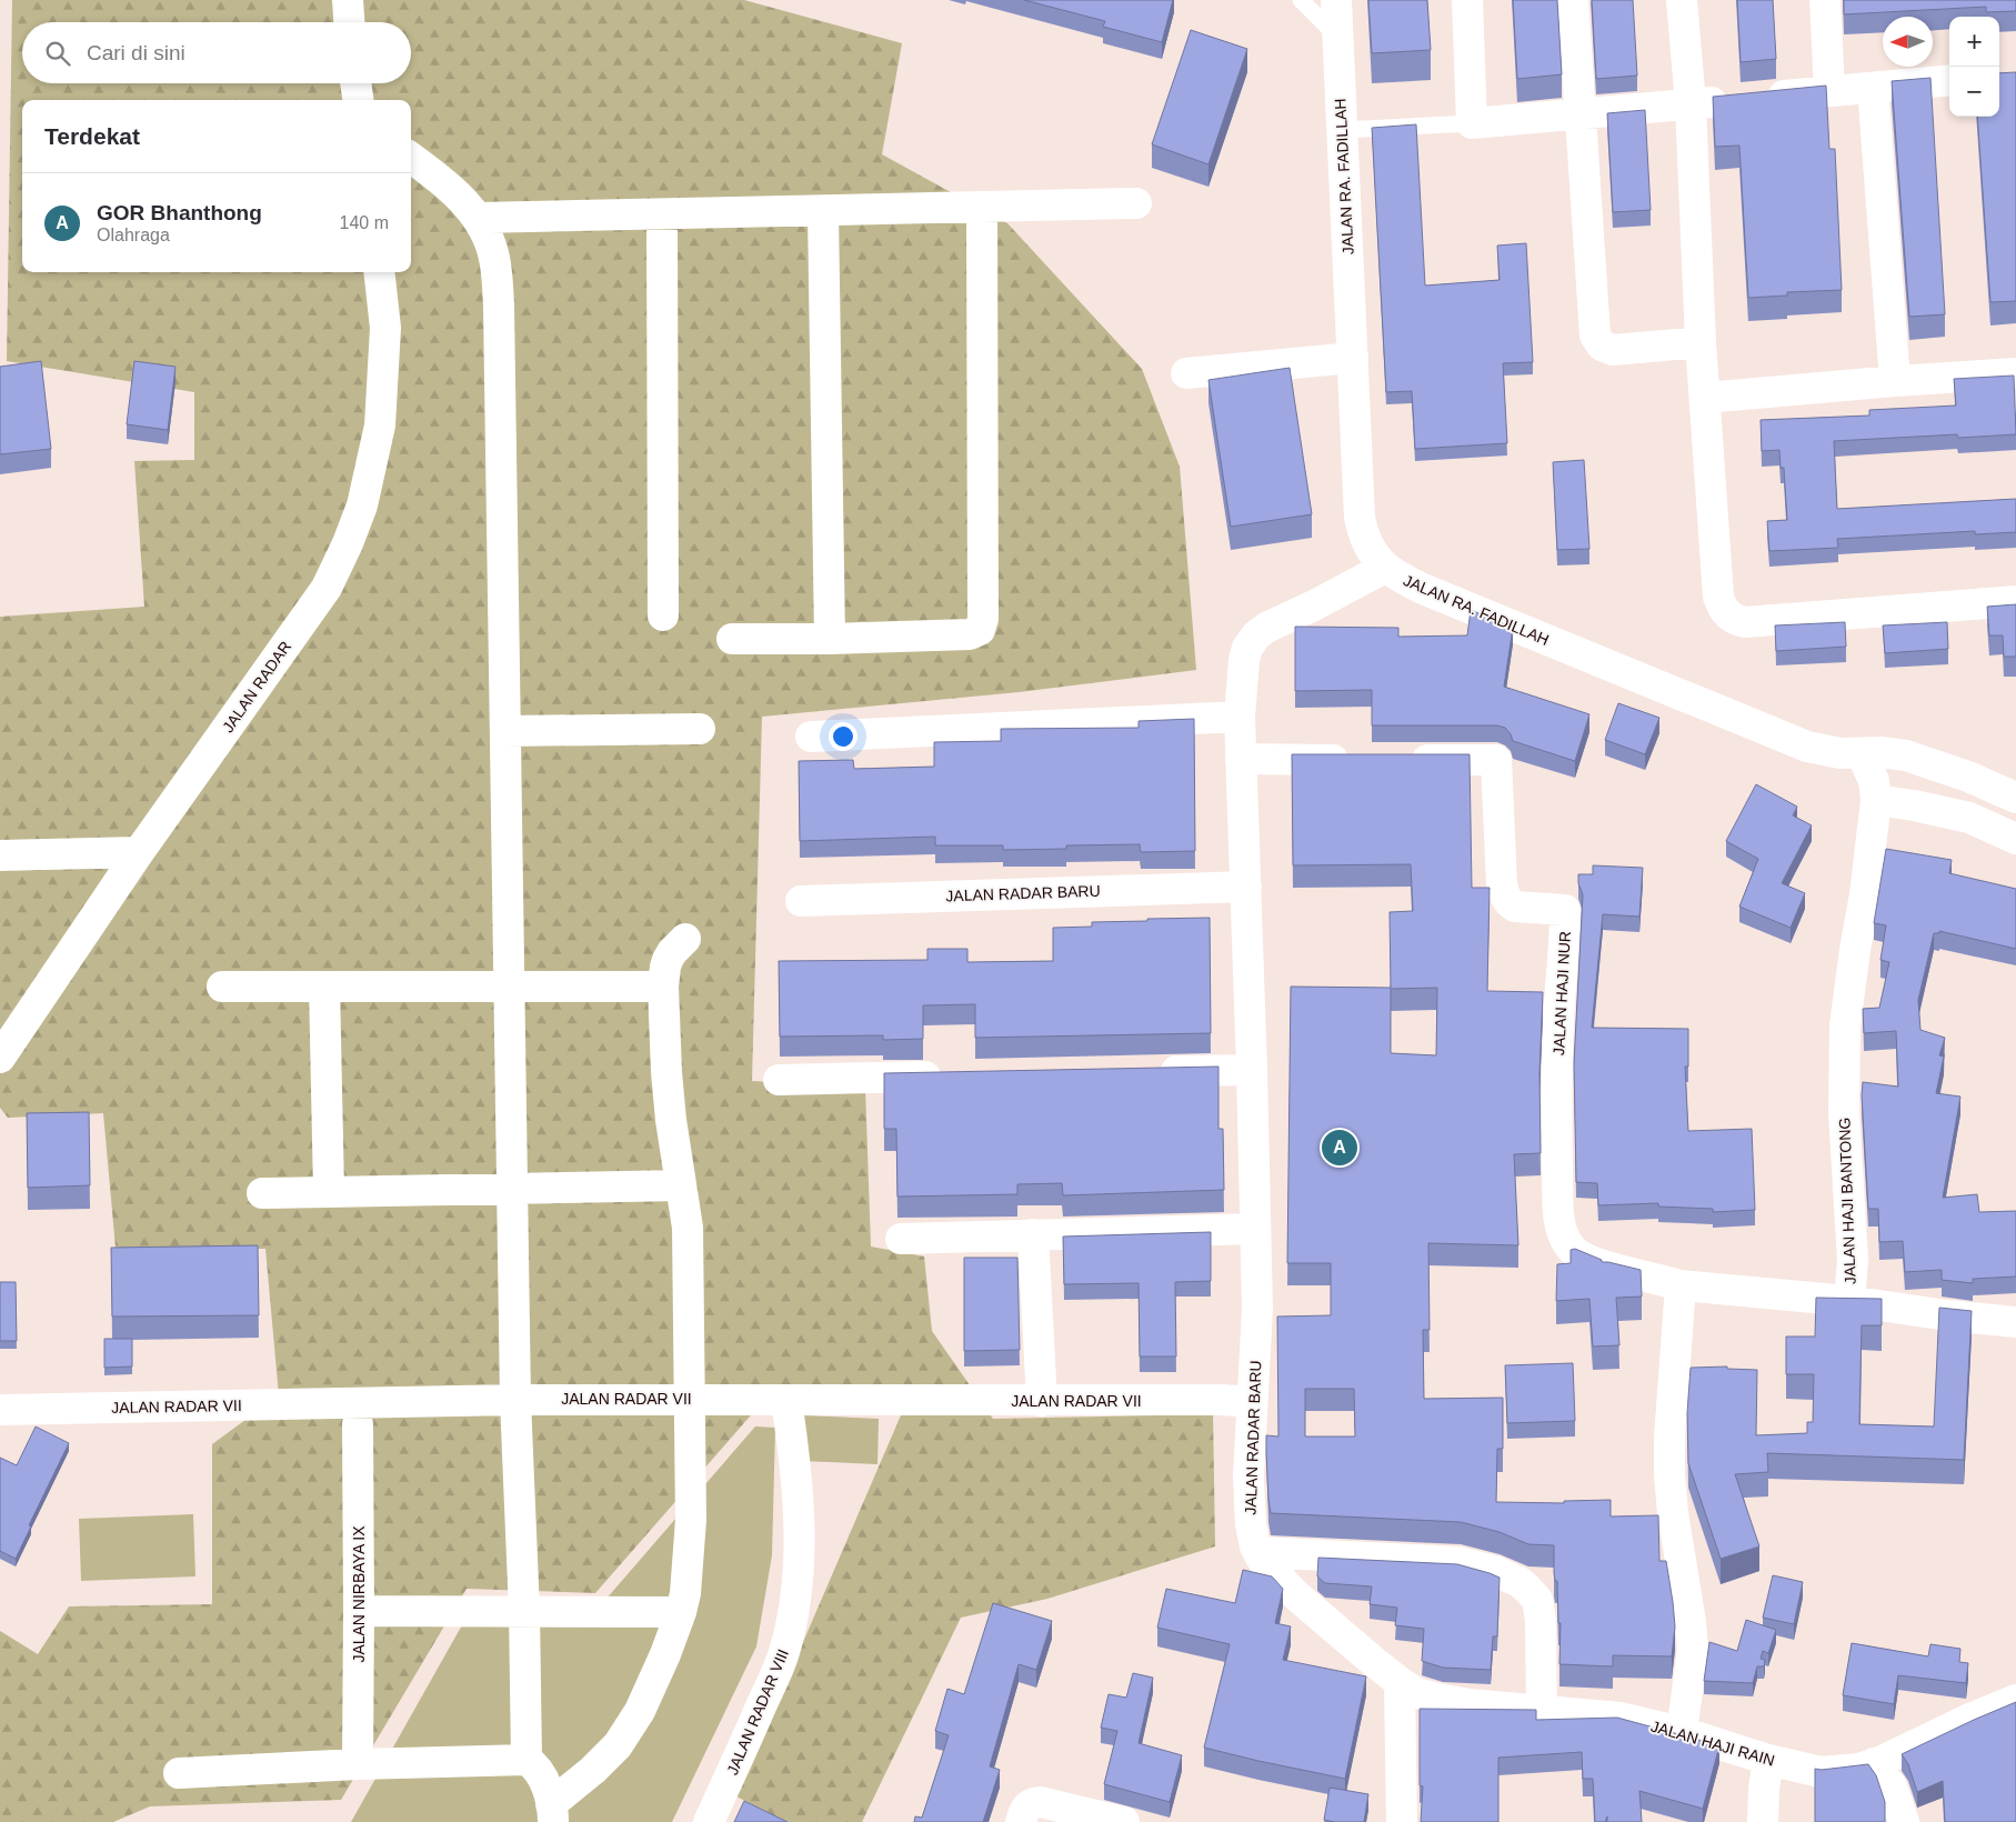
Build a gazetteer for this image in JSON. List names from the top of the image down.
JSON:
{
  "streets": {
    "street": [
      "JALAN RA. FADILLAH",
      "JALAN RADAR",
      "JALAN RADAR BARU",
      "JALAN HAJI NUR",
      "JALAN HAJI BANTONG",
      "JALAN RADAR VII",
      "JALAN NIRBAYA IX",
      "JALAN RADAR VIII",
      "JALAN HAJI RAIN"
    ]
  },
  "crossings": [
    ["JALAN RA. FADILLAH", "JALAN RADAR BARU"],
    ["JALAN RA. FADILLAH", "JALAN HAJI BANTONG"],
    ["JALAN RADAR BARU", "JALAN RADAR VII"],
    ["JALAN RADAR BARU", "JALAN HAJI RAIN"],
    ["JALAN HAJI NUR", "JALAN HAJI BANTONG"],
    ["JALAN RADAR VII", "JALAN RADAR VIII"]
  ],
  "north": "left",
  "page": {
    "map_buttons": ["+", "−"],
    "search": "Cari di sini",
    "heading": "Terdekat",
    "list": [
      {
        "mark": "A",
        "name": "GOR Bhanthong",
        "note": "Olahraga",
        "value": "140 m"
      }
    ],
    "pins": "A"
  }
}
